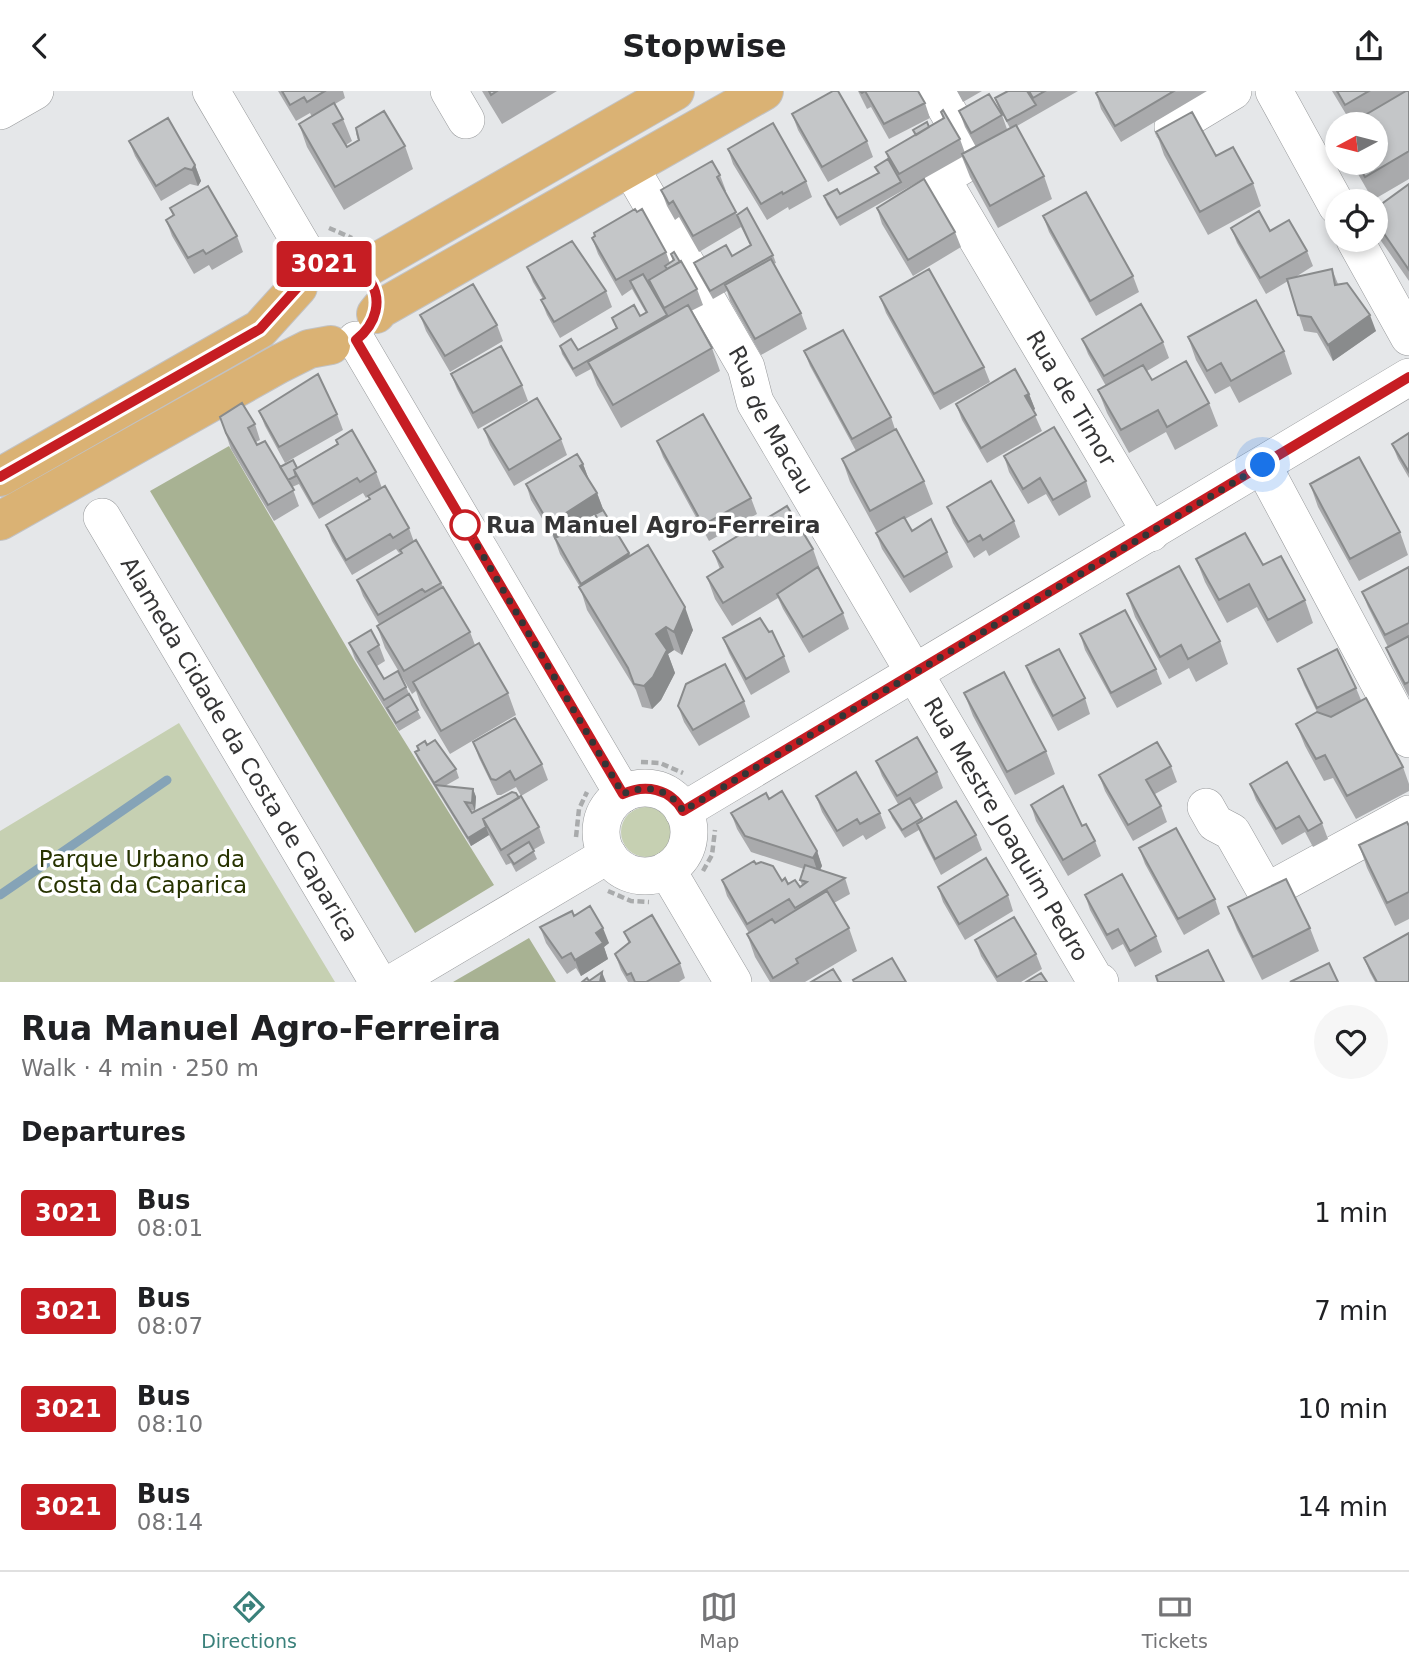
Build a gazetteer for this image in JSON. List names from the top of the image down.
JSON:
{
  "streets": {
    "street": [
      "Rua de Timor",
      "Rua de Macau",
      "Alameda Cidade da Costa de Caparica",
      "Rua Mestre Joaquim Pedro"
    ]
  },
  "crossings": [
    ["Rua de Macau", "Rua Mestre Joaquim Pedro"]
  ],
  "parks": ["Parque Urbano da Costa da Caparica"],
  "places": ["Rua Manuel Agro-Ferreira"],
  "lines": ["bus line 3021"],
  "north": "left",
  "page": {
    "header": "Stopwise",
    "on_map": "3021",
    "heading": [
      ["Rua Manuel Agro-Ferreira", "Walk · 4 min · 250 m"],
      "Departures"
    ],
    "list": [
      {
        "mark": "3021",
        "name": "Bus",
        "note": "08:01",
        "value": "1 min"
      },
      {
        "mark": "3021",
        "name": "Bus",
        "note": "08:07",
        "value": "7 min"
      },
      {
        "mark": "3021",
        "name": "Bus",
        "note": "08:10",
        "value": "10 min"
      },
      {
        "mark": "3021",
        "name": "Bus",
        "note": "08:14",
        "value": "14 min"
      }
    ],
    "tabs": ["Directions", "Map", "Tickets"]
  }
}
